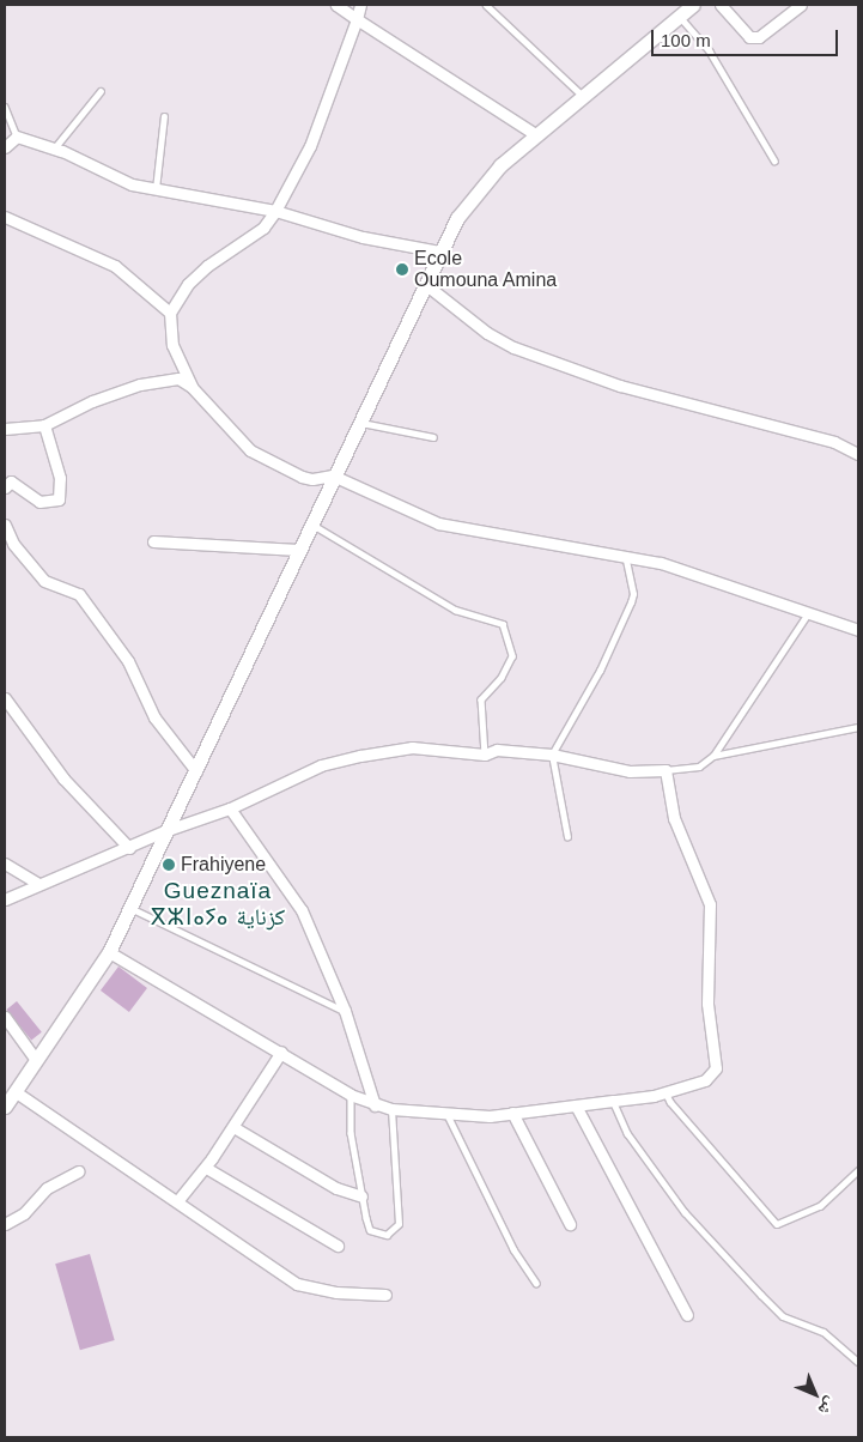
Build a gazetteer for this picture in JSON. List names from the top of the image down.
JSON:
{
  "districts": ["Gueznaïa ⴳⵣⵏⴰⵢⴰ كزناية"],
  "places": ["Ecole Oumouna Amina", "Frahiyene"],
  "scale_bar": "100 m",
  "north": "bottom right"
}
